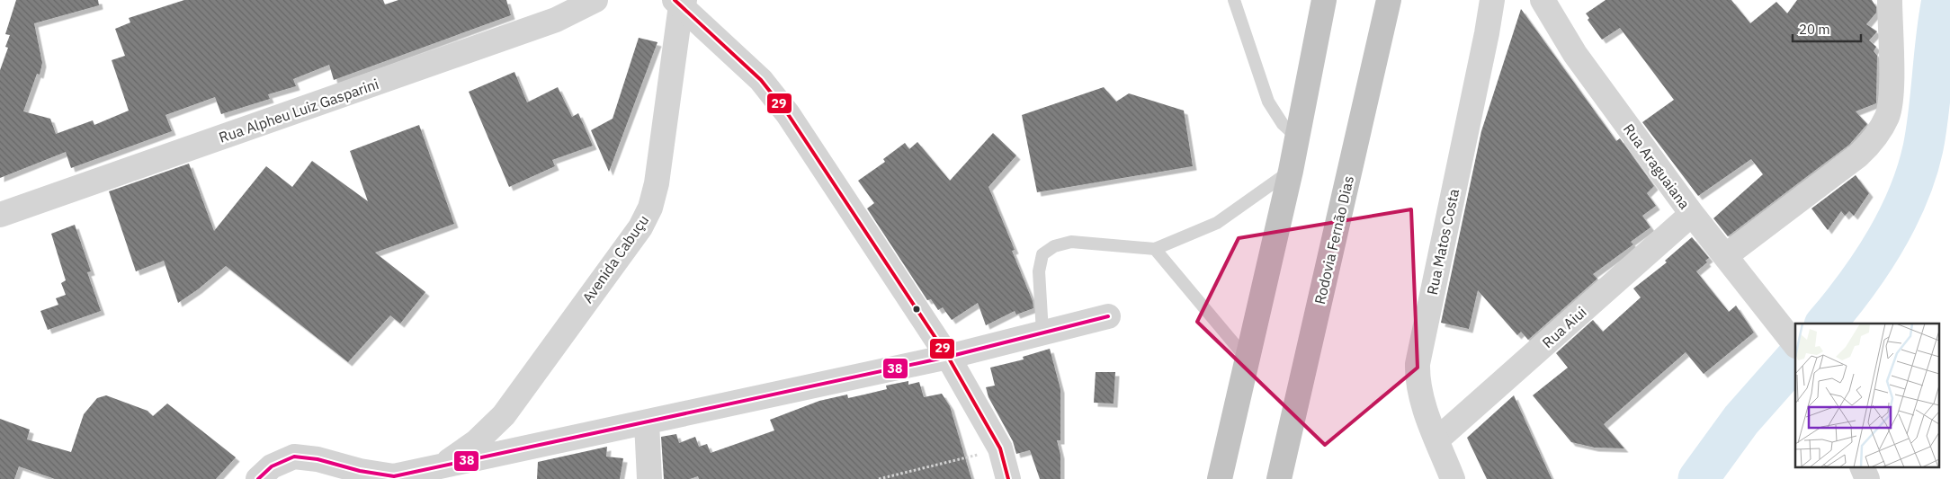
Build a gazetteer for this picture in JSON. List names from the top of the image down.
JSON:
{
  "streets": {
    "highway": ["Rodovia Fernão Dias"],
    "street": [
      "Rua Alpheu Luiz Gasparini",
      "Rua Araguaiana",
      "Rua Matos Costa",
      "Avenida Cabuçu",
      "Rua Aiui"
    ]
  },
  "crossings": [
    ["Rua Araguaiana", "Rua Aiui"],
    ["Rua Matos Costa", "Rua Aiui"]
  ],
  "lines": ["transit line 29", "transit line 38"],
  "scale_bar": "20 m"
}
